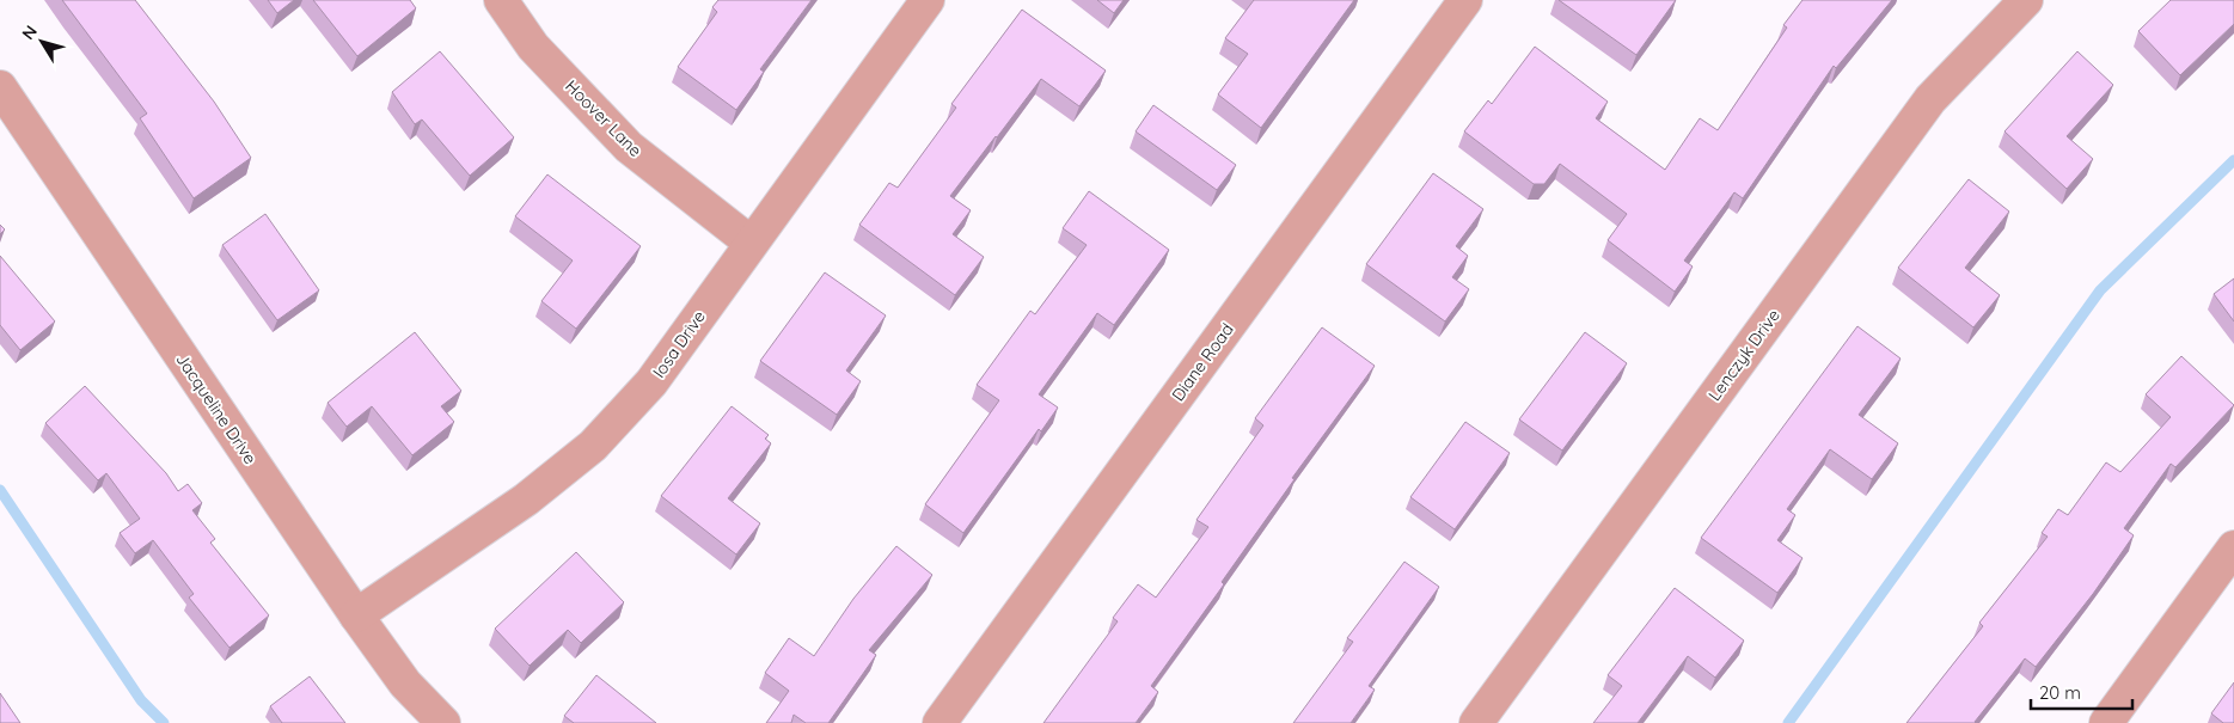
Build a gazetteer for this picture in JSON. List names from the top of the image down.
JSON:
{
  "streets": {
    "street": [
      "Hoover Lane",
      "Iosa Drive",
      "Lenczyk Drive",
      "Diane Road",
      "Jacqueline Drive"
    ]
  },
  "crossings": [
    ["Hoover Lane", "Iosa Drive"],
    ["Iosa Drive", "Jacqueline Drive"]
  ],
  "scale_bar": "20 m",
  "north": "top left"
}
